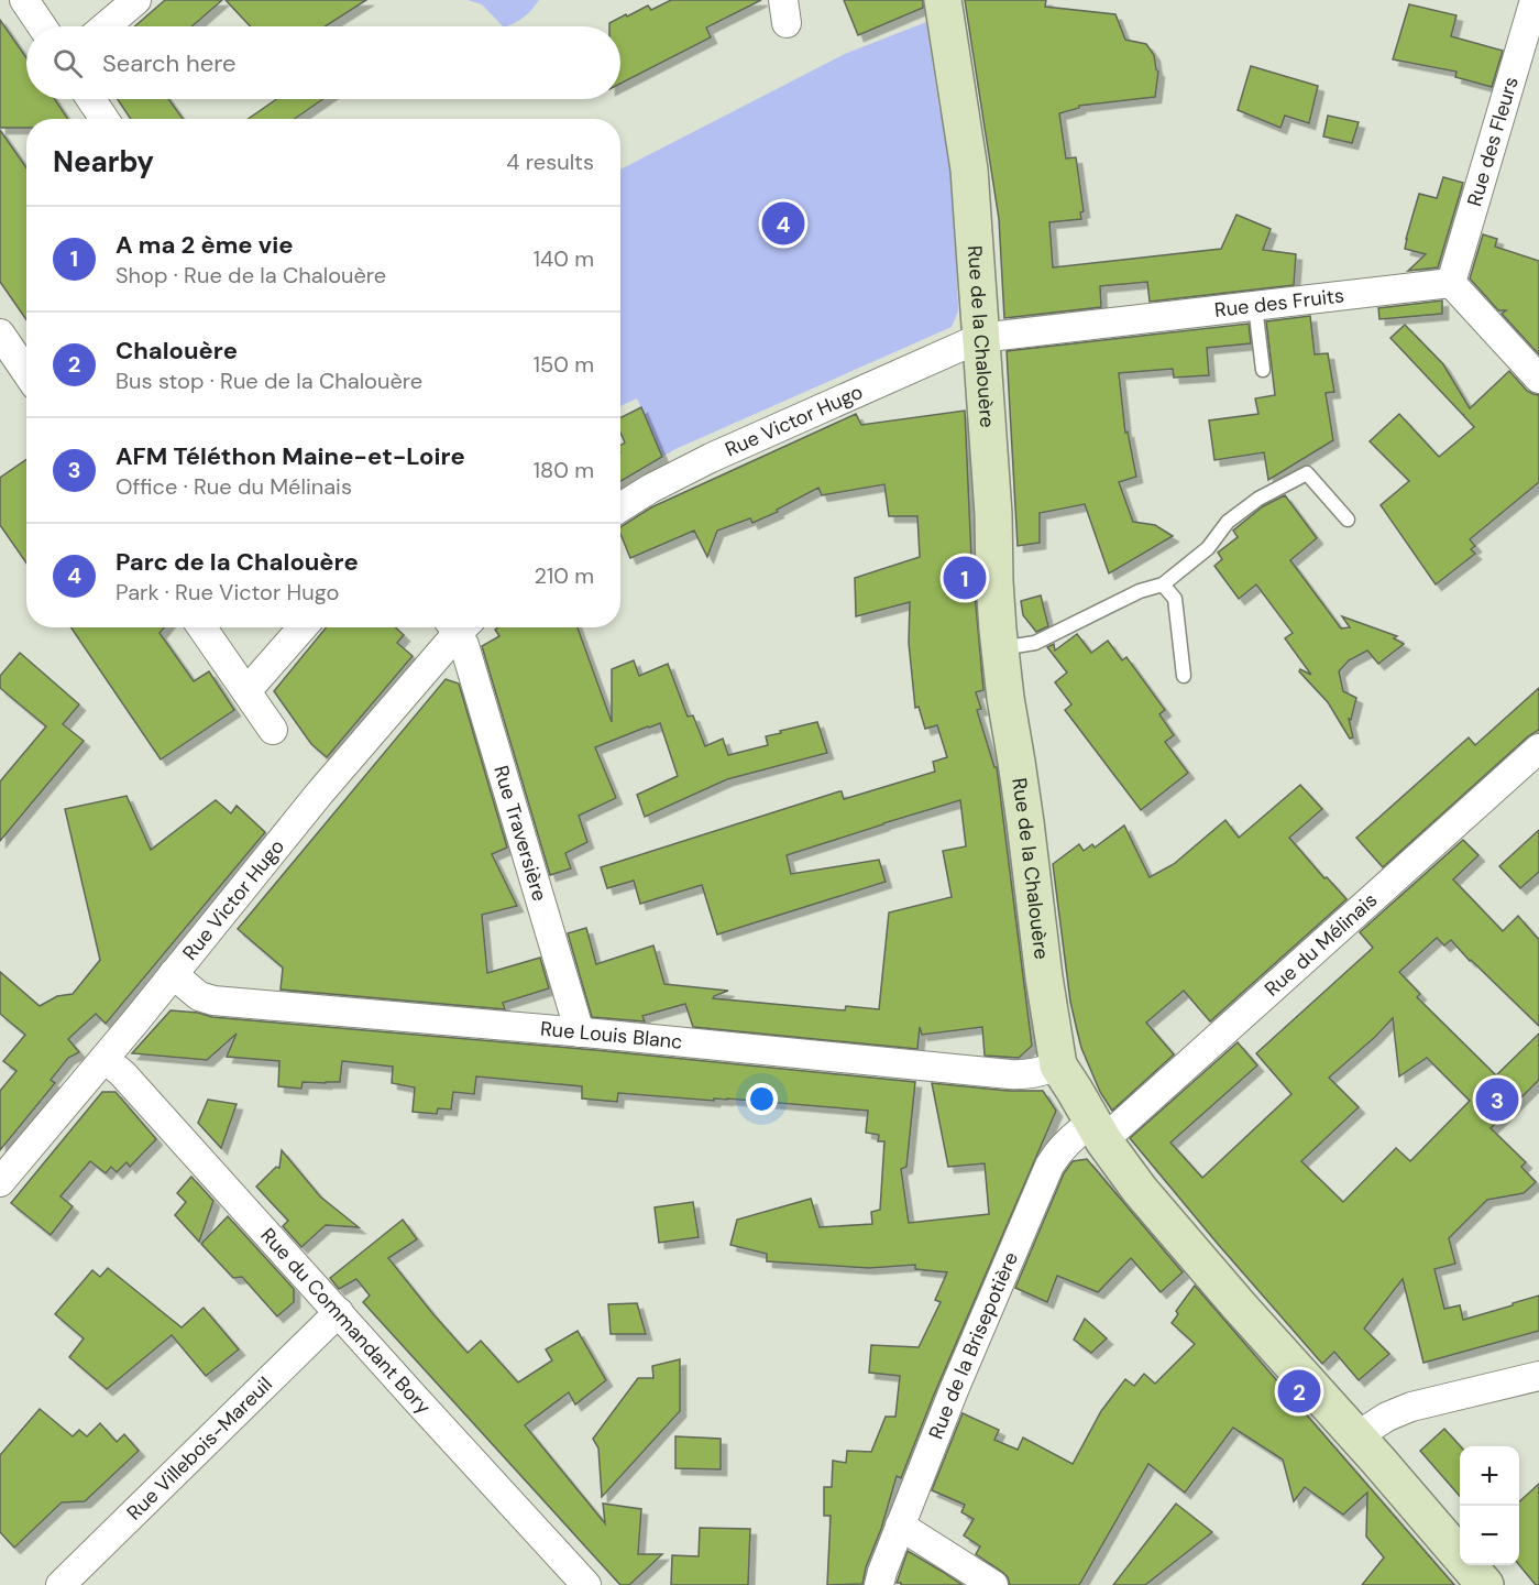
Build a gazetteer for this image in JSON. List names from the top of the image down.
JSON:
{
  "streets": {
    "street": [
      "Rue des Fleurs",
      "Rue des Fruits",
      "Rue de la Chalouère",
      "Rue Victor Hugo",
      "Rue Traversière",
      "Rue du Mélinais",
      "Rue Louis Blanc",
      "Rue du Commandant Bory",
      "Rue de la Brisepotière",
      "Rue Villebois-Mareuil"
    ]
  },
  "crossings": [
    ["Rue des Fleurs", "Rue des Fruits"],
    ["Rue des Fruits", "Rue de la Chalouère"],
    ["Rue des Fruits", "Rue Victor Hugo"],
    ["Rue de la Chalouère", "Rue Victor Hugo"],
    ["Rue de la Chalouère", "Rue du Mélinais"],
    ["Rue de la Chalouère", "Rue Louis Blanc"],
    ["Rue de la Chalouère", "Rue de la Brisepotière"],
    ["Rue Victor Hugo", "Rue Louis Blanc"],
    ["Rue Victor Hugo", "Rue du Commandant Bory"],
    ["Rue Traversière", "Rue Louis Blanc"],
    ["Rue du Mélinais", "Rue de la Brisepotière"],
    ["Rue du Commandant Bory", "Rue Villebois-Mareuil"]
  ],
  "page": {
    "search": "Search here",
    "heading": ["Nearby", "4 results"],
    "pins": [
      "4",
      "1",
      "3",
      "2"
    ],
    "list": [
      {
        "mark": "1",
        "name": "A ma 2 ème vie",
        "note": "Shop · Rue de la Chalouère",
        "value": "140 m"
      },
      {
        "mark": "2",
        "name": "Chalouère",
        "note": "Bus stop · Rue de la Chalouère",
        "value": "150 m"
      },
      {
        "mark": "3",
        "name": "AFM Téléthon Maine-et-Loire",
        "note": "Office · Rue du Mélinais",
        "value": "180 m"
      },
      {
        "mark": "4",
        "name": "Parc de la Chalouère",
        "note": "Park · Rue Victor Hugo",
        "value": "210 m"
      }
    ],
    "map_buttons": ["+", "−"]
  }
}
